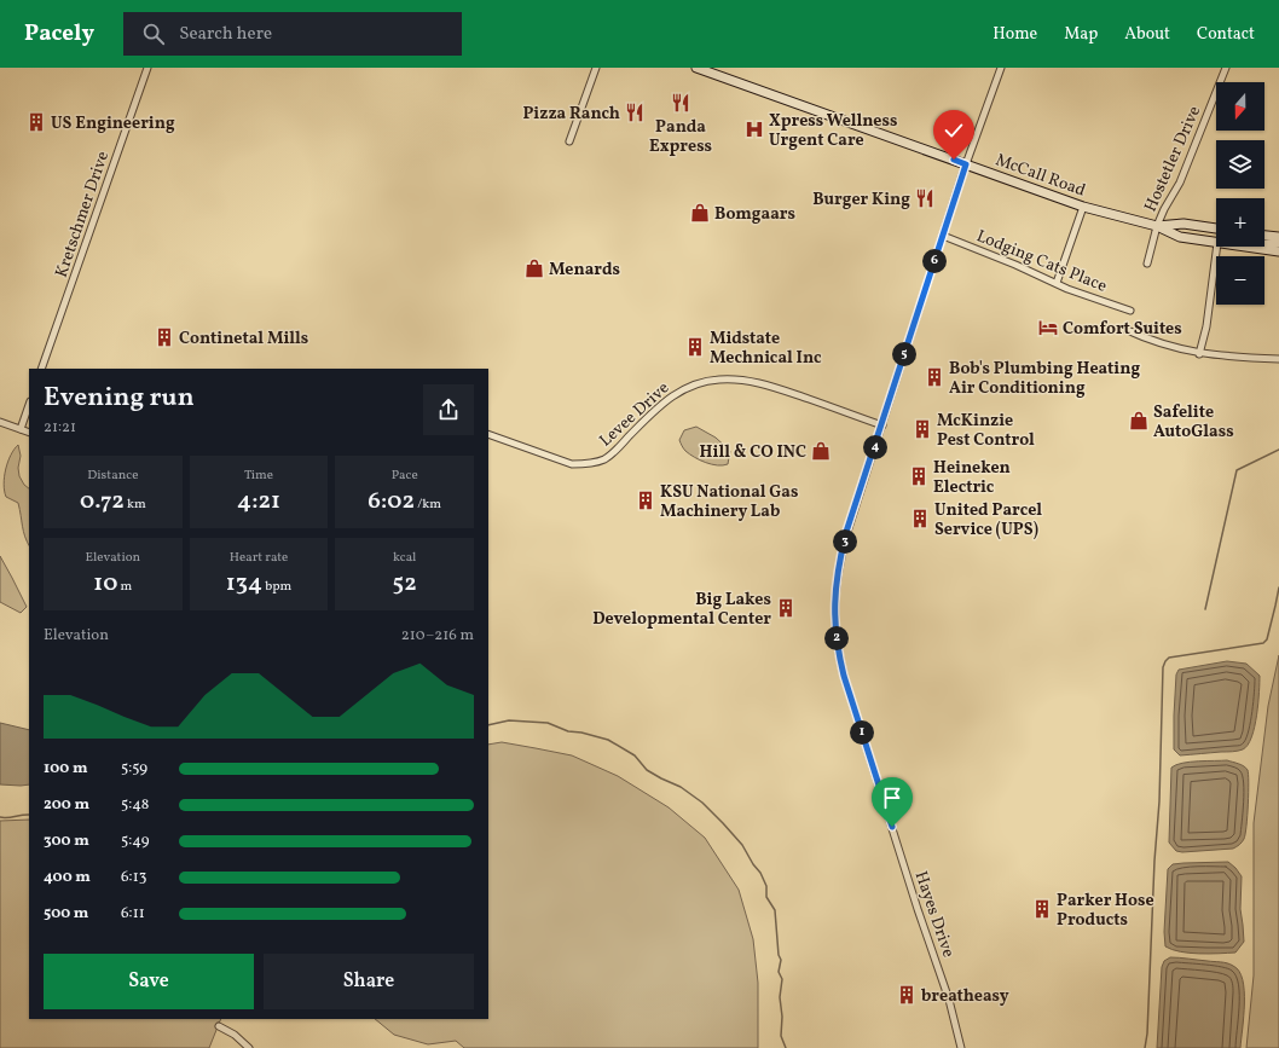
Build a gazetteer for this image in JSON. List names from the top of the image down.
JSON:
{
  "streets": {
    "main road": ["McCall Road"],
    "street": [
      "Hostetler Drive",
      "Kretschmer Drive",
      "Lodging Cats Place",
      "Levee Drive",
      "Hayes Drive"
    ]
  },
  "crossings": [
    ["Hostetler Drive", "McCall Road"],
    ["McCall Road", "Hayes Drive"],
    ["Lodging Cats Place", "Hayes Drive"],
    ["Levee Drive", "Hayes Drive"]
  ],
  "places": {
    "restaurant": ["Panda Express", "Pizza Ranch", "Burger King"],
    "building": [
      "US Engineering",
      "Continetal Mills",
      "Midstate Mechnical Inc",
      "Bob's Plumbing Heating Air Conditioning",
      "McKinzie Pest Control",
      "Heineken Electric",
      "KSU National Gas Machinery Lab",
      "United Parcel Service (UPS)",
      "Big Lakes Developmental Center",
      "Parker Hose Products",
      "breatheasy"
    ],
    "hospital": ["Xpress Wellness Urgent Care"],
    "shop": [
      "Bomgaars",
      "Menards",
      "Safelite AutoGlass",
      "Hill & CO INC"
    ],
    "hotel": ["Comfort Suites"]
  },
  "north": "bottom",
  "page": {
    "header": "Pacely",
    "search": "Search here",
    "nav": [
      "Home",
      "Map",
      "About",
      "Contact"
    ],
    "map_buttons": ["+", "−"],
    "pins": [
      "6",
      "5",
      "4",
      "3",
      "2",
      "1"
    ],
    "heading": ["Evening run", "21:21"],
    "stats": [
      ["Distance", "0.72 km"],
      ["Time", "4:21"],
      ["Pace", "6:02 /km"],
      ["Elevation", "10 m"],
      ["Heart rate", "134 bpm"],
      ["kcal", "52"]
    ],
    "chart": ["Elevation", "210–216 m"],
    "list": [
      {
        "name": "100 m",
        "note": "5:59"
      },
      {
        "name": "200 m",
        "note": "5:48"
      },
      {
        "name": "300 m",
        "note": "5:49"
      },
      {
        "name": "400 m",
        "note": "6:13"
      },
      {
        "name": "500 m",
        "note": "6:11"
      }
    ],
    "buttons": ["Save", "Share"]
  }
}
